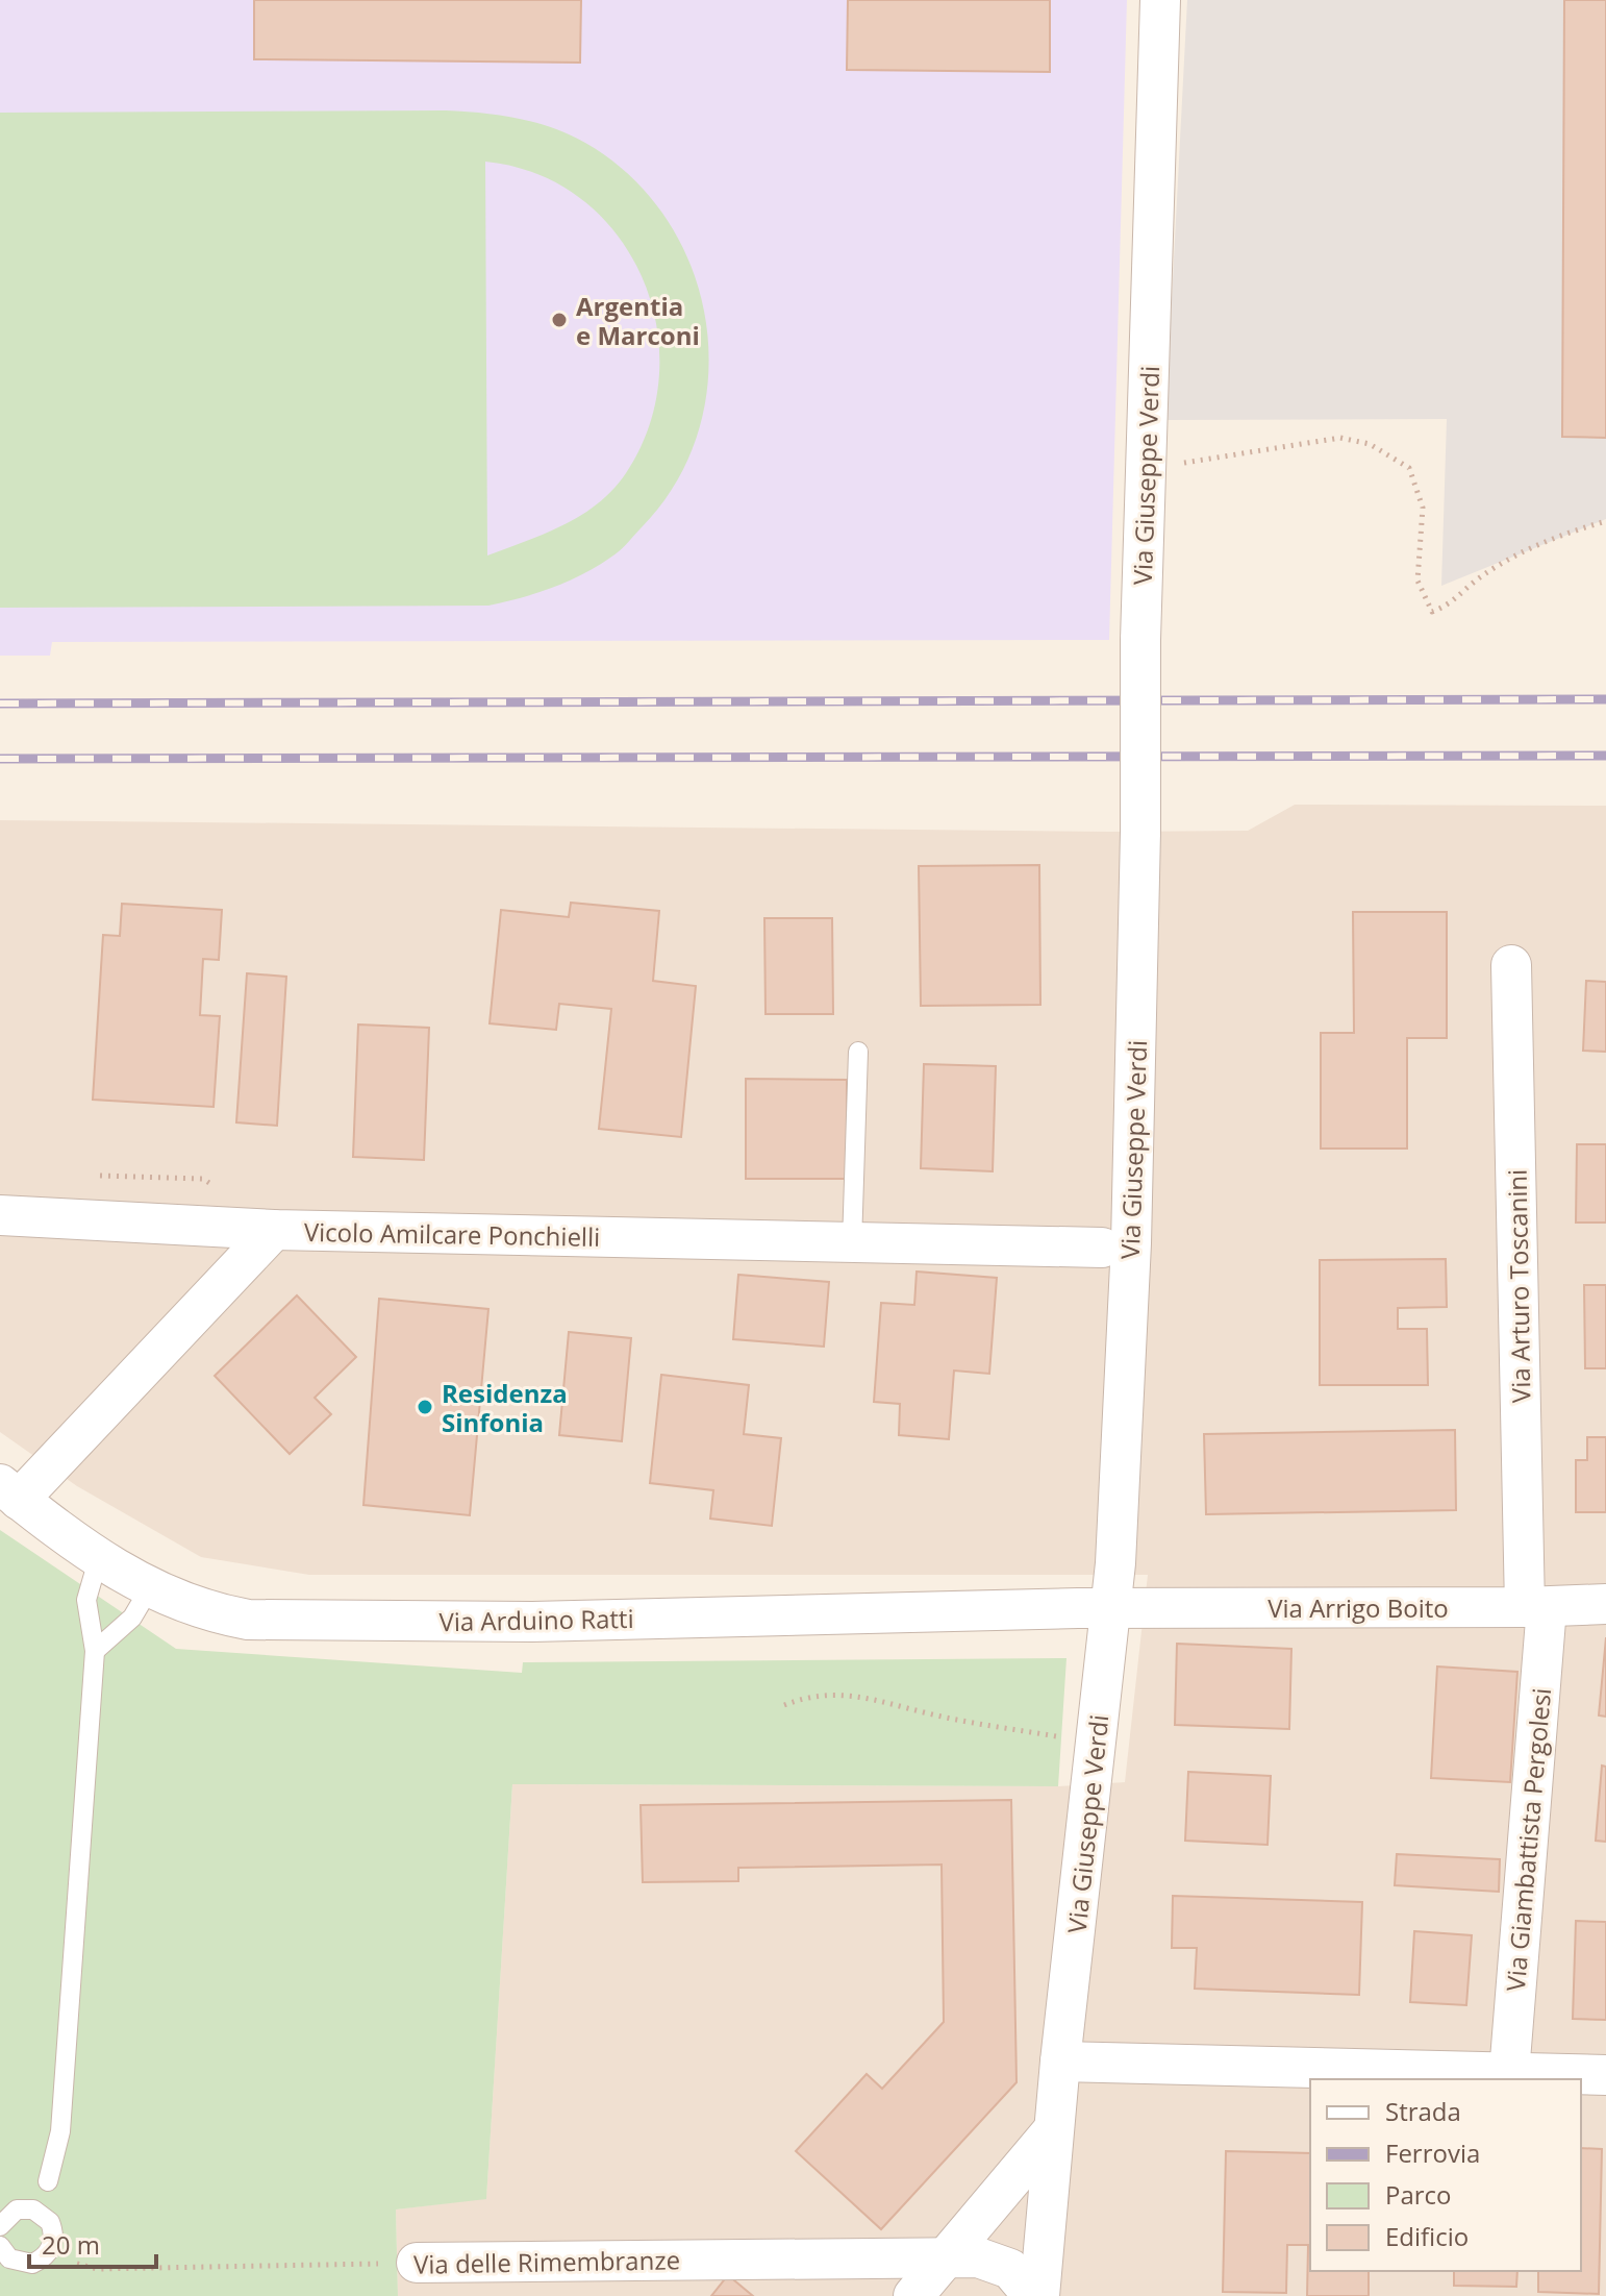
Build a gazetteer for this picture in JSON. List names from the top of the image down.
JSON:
{
  "streets": {
    "street": [
      "Via Giuseppe Verdi",
      "Vicolo Amilcare Ponchielli",
      "Via Arturo Toscanini",
      "Via Arrigo Boito",
      "Via Arduino Ratti",
      "Via Giambattista Pergolesi",
      "Via delle Rimembranze"
    ]
  },
  "crossings": [
    ["Via Giuseppe Verdi", "Via Arrigo Boito"],
    ["Via Giuseppe Verdi", "Via Arduino Ratti"],
    ["Via Giuseppe Verdi", "Via delle Rimembranze"],
    ["Vicolo Amilcare Ponchielli", "Via Arduino Ratti"],
    ["Via Arturo Toscanini", "Via Arrigo Boito"],
    ["Via Arturo Toscanini", "Via Giambattista Pergolesi"],
    ["Via Arrigo Boito", "Via Arduino Ratti"],
    ["Via Arrigo Boito", "Via Giambattista Pergolesi"]
  ],
  "places": ["Argentia e Marconi", "Residenza Sinfonia"],
  "legend": [
    "Strada",
    "Ferrovia",
    "Parco",
    "Edificio"
  ],
  "scale_bar": "20 m"
}
